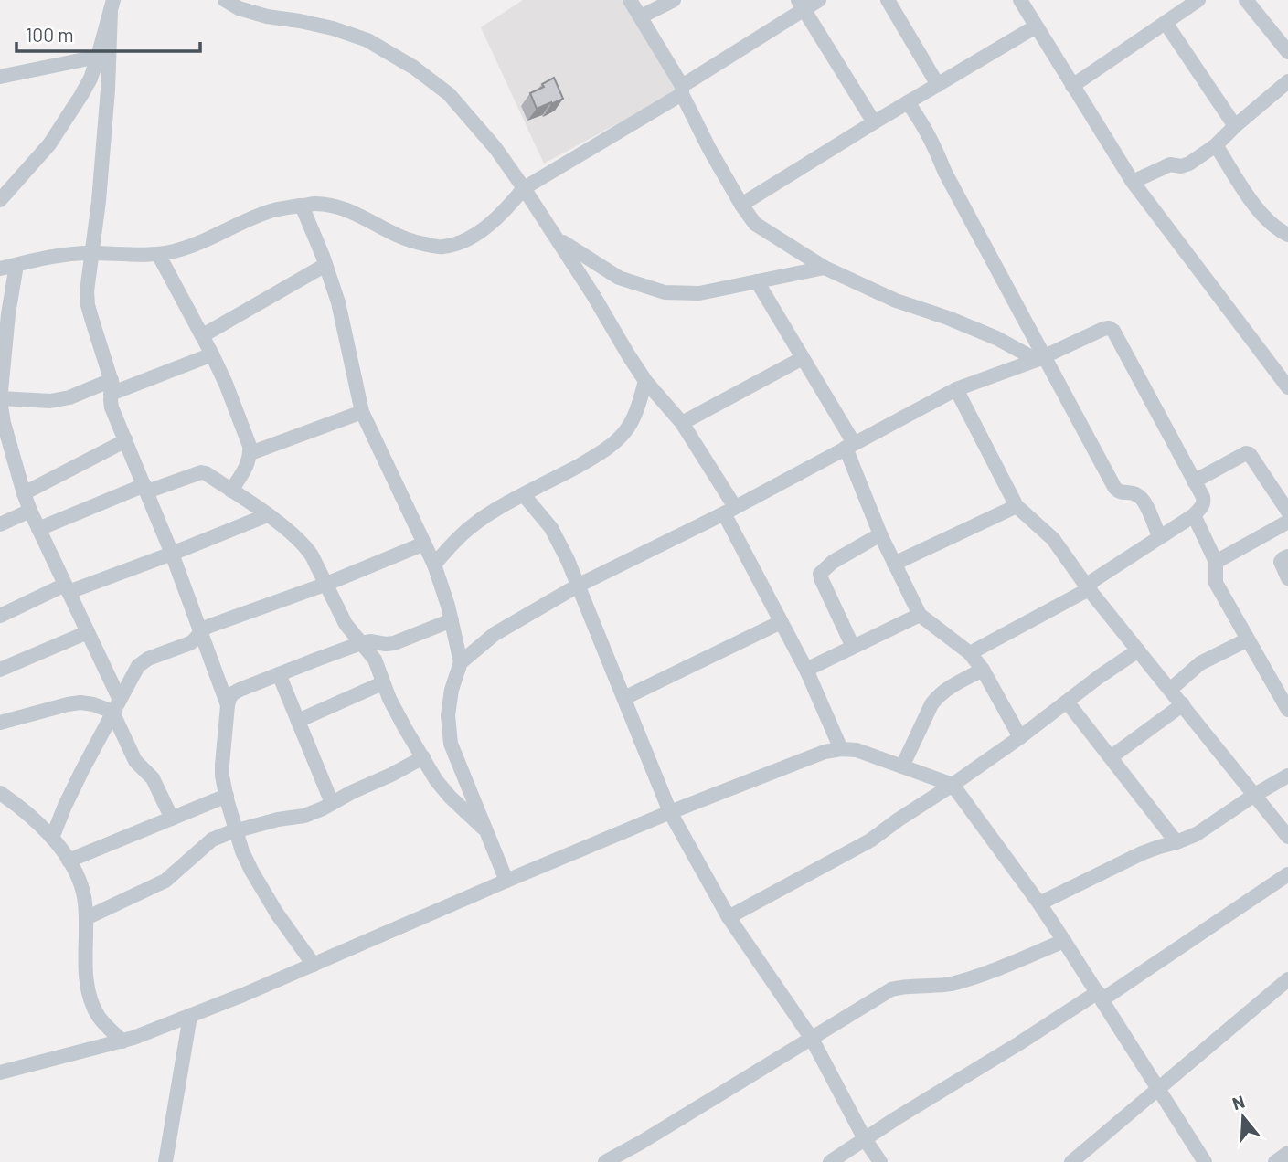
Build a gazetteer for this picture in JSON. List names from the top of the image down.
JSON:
{
  "scale_bar": "100 m",
  "north": "top"
}
